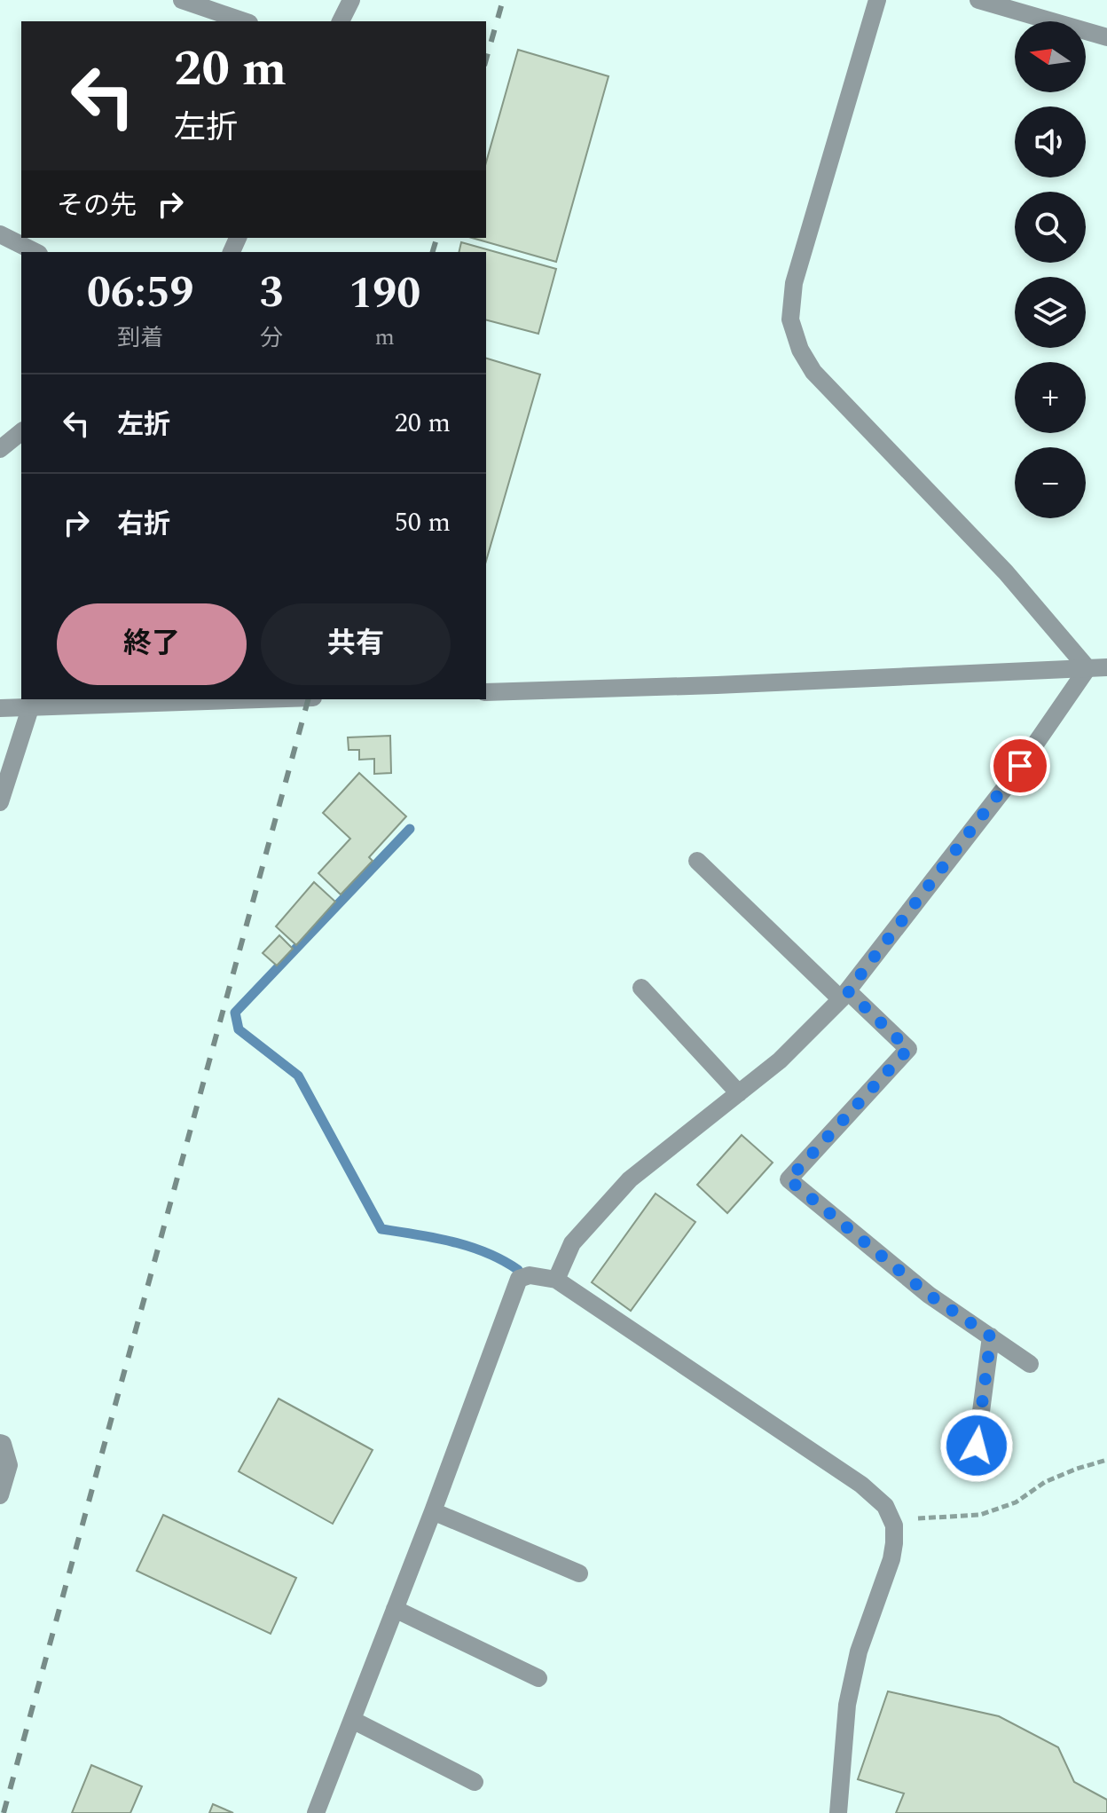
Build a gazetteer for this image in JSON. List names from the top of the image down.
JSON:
{
  "north": "left",
  "page": {
    "map_buttons": ["+", "−"],
    "turn": ["20 m", "左折"],
    "then": "その先",
    "eta": [
      "06:59",
      "到着",
      "3",
      "分",
      "190",
      "m"
    ],
    "list": [
      {
        "name": "左折",
        "value": "20 m"
      },
      {
        "name": "右折",
        "value": "50 m"
      }
    ],
    "buttons": ["終了", "共有"]
  }
}
